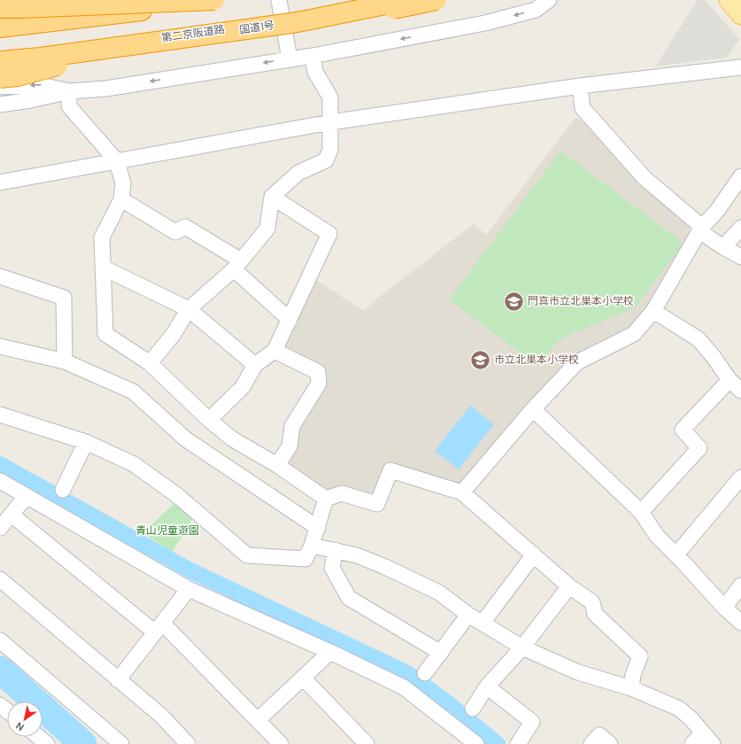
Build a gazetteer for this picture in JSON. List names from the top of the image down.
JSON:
{
  "streets": {
    "highway": ["国道1号", "第二京阪道路"]
  },
  "parks": ["青山児童遊園"],
  "places": {
    "school or university": ["門真市立北巣本小学校", "市立北巣本小学校"]
  },
  "north": "bottom left"
}
